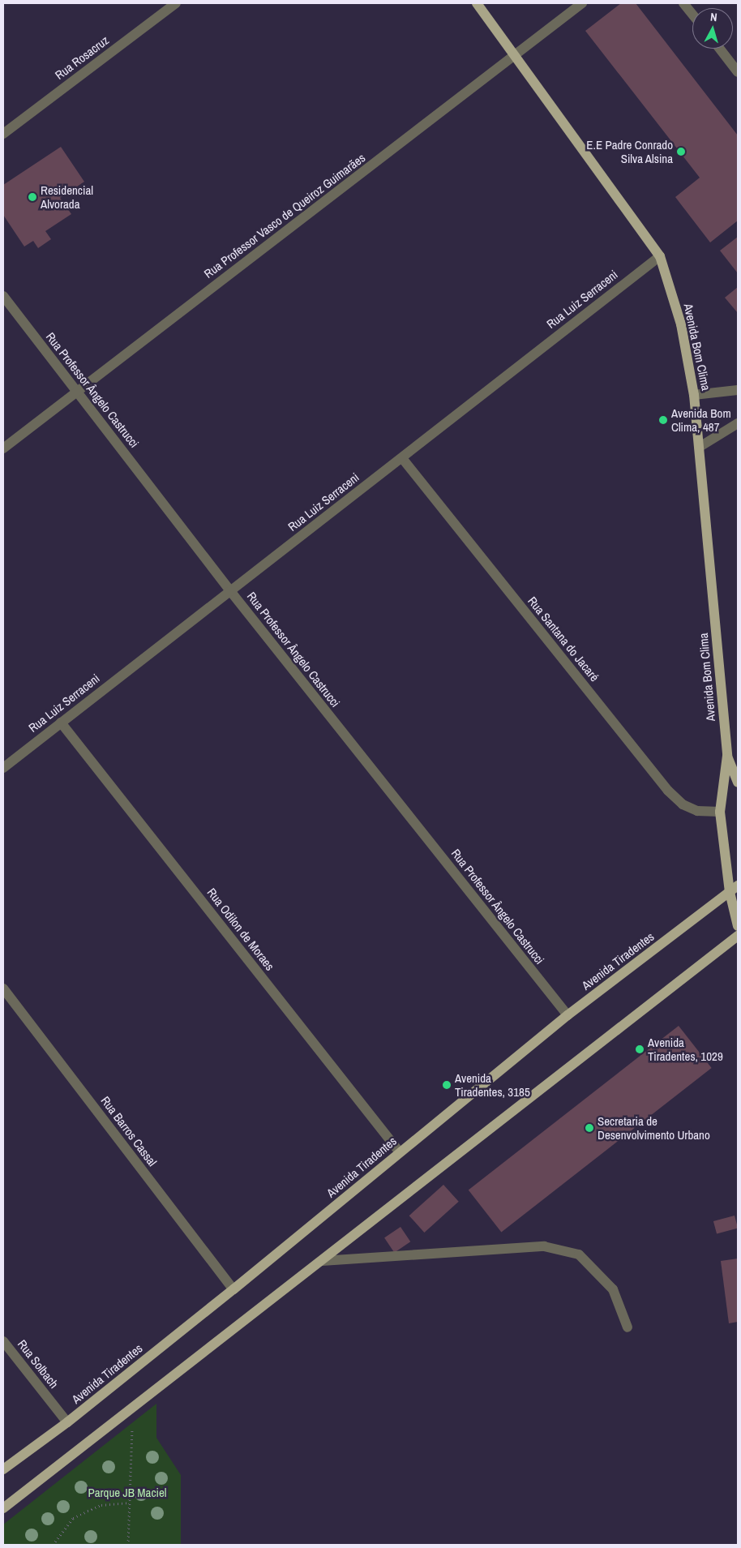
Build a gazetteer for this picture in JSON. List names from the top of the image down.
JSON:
{
  "streets": {
    "main road": ["Avenida Bom Clima", "Avenida Tiradentes"],
    "street": [
      "Rua Rosacruz",
      "Rua Professor Vasco de Queiroz Guimarães",
      "Rua Luiz Serraceni",
      "Rua Professor Ângelo Castrucci",
      "Rua Santana do Jacaré",
      "Rua Odilon de Moraes",
      "Rua Barros Cassal",
      "Rua Solbach"
    ]
  },
  "crossings": [
    ["Rua Professor Vasco de Queiroz Guimarães", "Avenida Bom Clima"],
    ["Rua Professor Vasco de Queiroz Guimarães", "Rua Professor Ângelo Castrucci"],
    ["Rua Luiz Serraceni", "Avenida Bom Clima"],
    ["Rua Luiz Serraceni", "Rua Professor Ângelo Castrucci"],
    ["Rua Luiz Serraceni", "Rua Santana do Jacaré"],
    ["Rua Luiz Serraceni", "Rua Odilon de Moraes"],
    ["Avenida Bom Clima", "Rua Santana do Jacaré"],
    ["Avenida Bom Clima", "Avenida Tiradentes"],
    ["Rua Professor Ângelo Castrucci", "Avenida Tiradentes"],
    ["Rua Odilon de Moraes", "Avenida Tiradentes"],
    ["Avenida Tiradentes", "Rua Barros Cassal"],
    ["Avenida Tiradentes", "Rua Solbach"]
  ],
  "parks": ["Parque JB Maciel"],
  "places": [
    "E.E Padre Conrado Silva Alsina",
    "Residencial Alvorada",
    "Avenida Bom Clima, 487",
    "Avenida Tiradentes, 1029",
    "Avenida Tiradentes, 3185",
    "Secretaria de Desenvolvimento Urbano"
  ],
  "north": "top"
}
